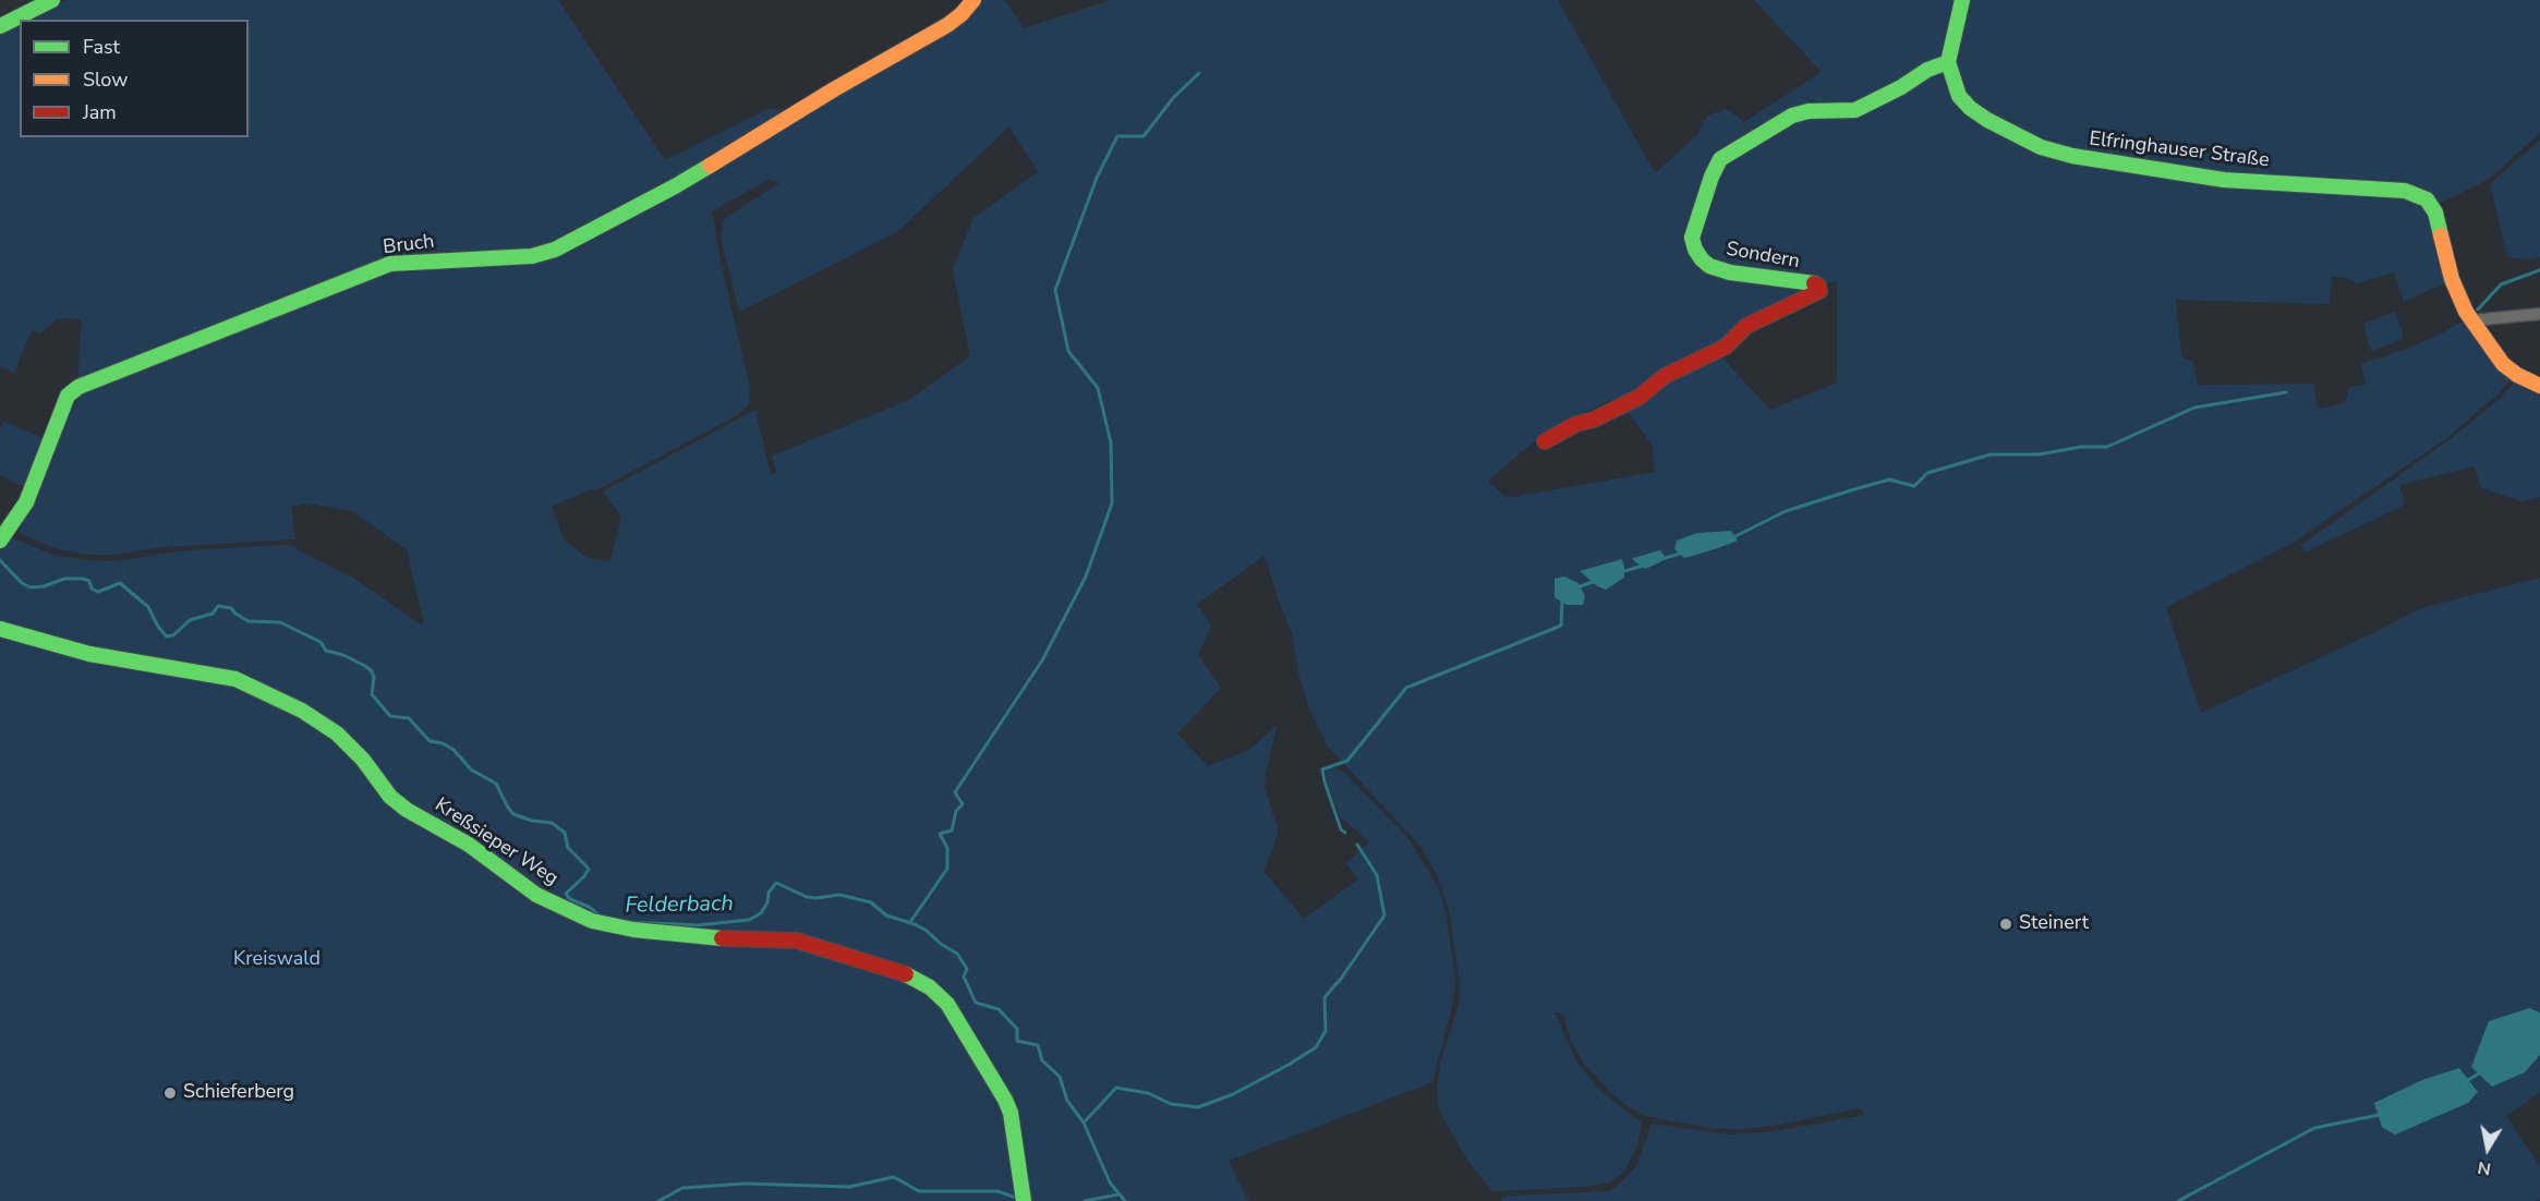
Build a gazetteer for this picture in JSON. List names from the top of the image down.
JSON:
{
  "streets": {
    "street": [
      "Elfringhauser Straße",
      "Bruch",
      "Sondern",
      "Kreßsieper Weg"
    ]
  },
  "crossings": [
    ["Elfringhauser Straße", "Sondern"]
  ],
  "water": ["Felderbach"],
  "parks": ["Kreiswald"],
  "places": ["Steinert", "Schieferberg"],
  "legend": ["Fast", "Slow", "Jam"],
  "north": "bottom"
}
